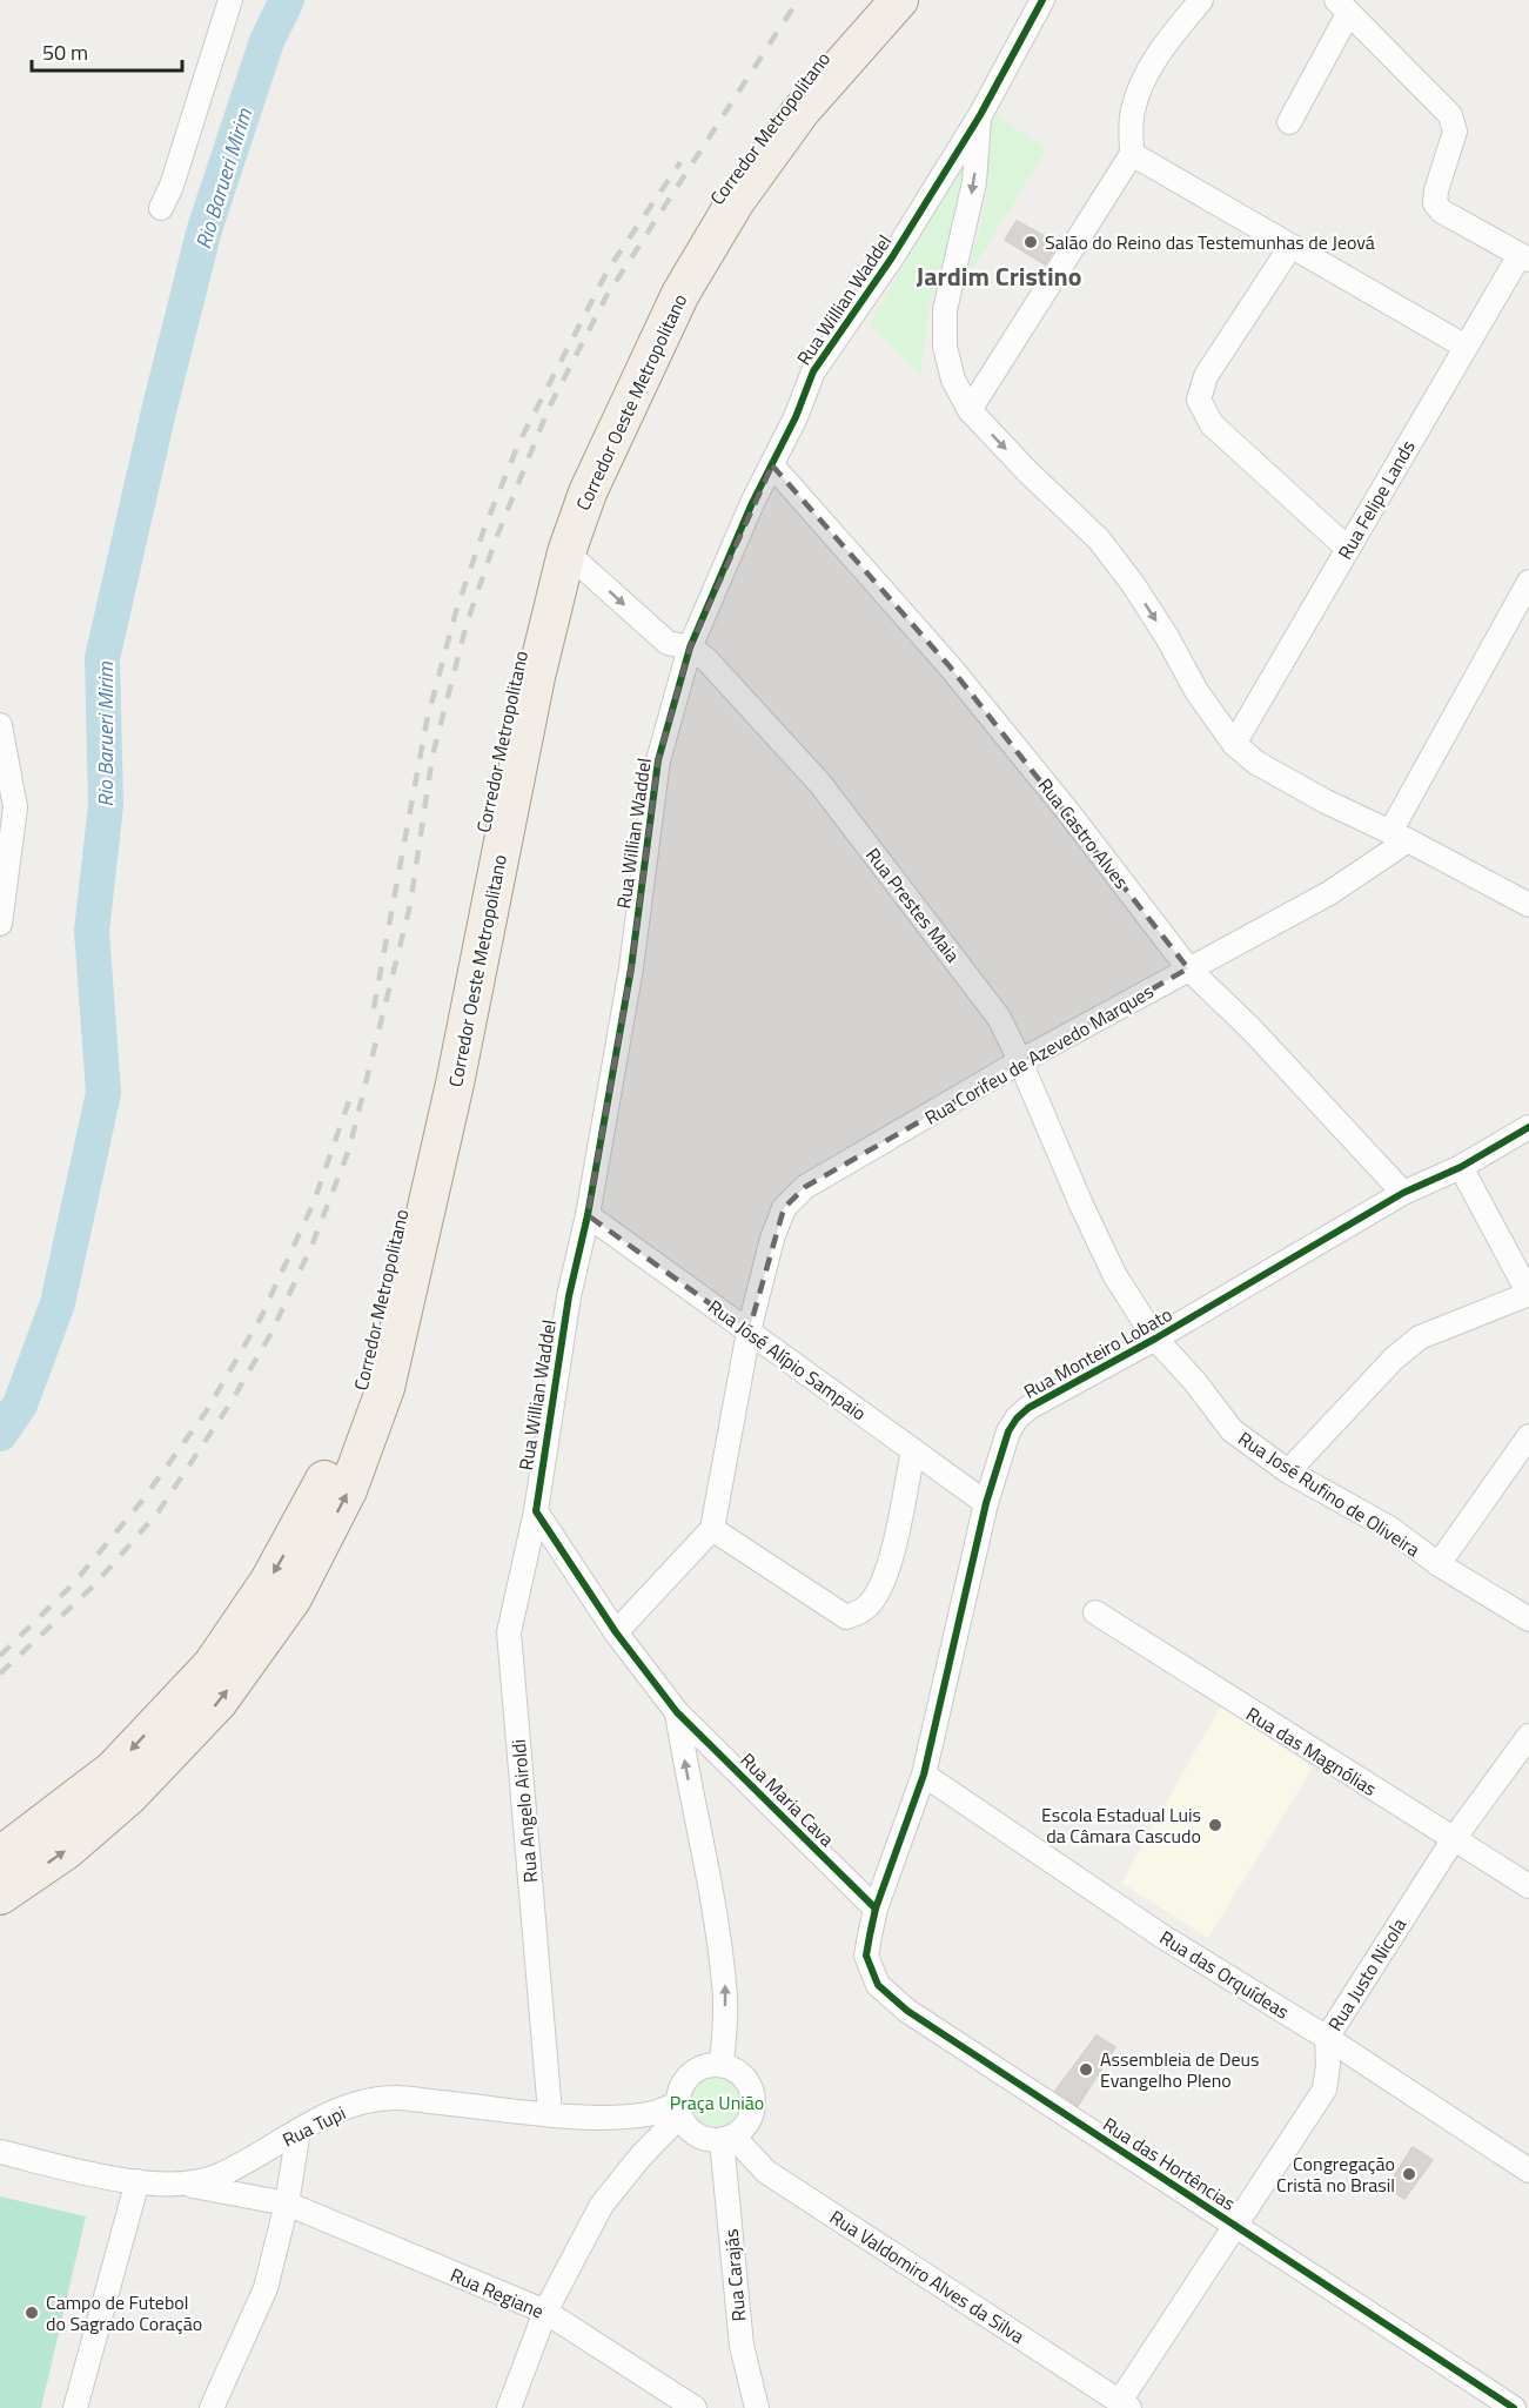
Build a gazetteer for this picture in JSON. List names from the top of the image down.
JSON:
{
  "streets": {
    "main road": ["Corredor Metropolitano", "Corredor Oeste Metropolitano"],
    "street": [
      "Rua Willian Waddel",
      "Rua Felipe Lands",
      "Rua Castro Alves",
      "Rua Prestes Maia",
      "Rua Corifeu de Azevedo Marques",
      "Rua Monteiro Lobato",
      "Rua José Alípio Sampaio",
      "Rua José Rufino de Oliveira",
      "Rua das Magnólias",
      "Rua Maria Cava",
      "Rua Angelo Airoldi",
      "Rua das Orquídeas",
      "Rua Justo Nicola",
      "Rua Tupi",
      "Rua das Hortências",
      "Rua Carajás",
      "Rua Valdomiro Alves da Silva",
      "Rua Regiane"
    ]
  },
  "crossings": [
    ["Rua Willian Waddel", "Rua Castro Alves"],
    ["Rua Willian Waddel", "Rua Prestes Maia"],
    ["Rua Willian Waddel", "Rua José Alípio Sampaio"],
    ["Rua Willian Waddel", "Rua Angelo Airoldi"],
    ["Corredor Oeste Metropolitano", "Rua Prestes Maia"],
    ["Rua Castro Alves", "Rua Corifeu de Azevedo Marques"],
    ["Rua Castro Alves", "Rua Monteiro Lobato"],
    ["Rua Prestes Maia", "Rua Corifeu de Azevedo Marques"],
    ["Rua Prestes Maia", "Rua Monteiro Lobato"],
    ["Rua Prestes Maia", "Rua José Rufino de Oliveira"],
    ["Rua Corifeu de Azevedo Marques", "Rua José Alípio Sampaio"],
    ["Rua Monteiro Lobato", "Rua José Alípio Sampaio"],
    ["Rua Monteiro Lobato", "Rua José Rufino de Oliveira"],
    ["Rua Monteiro Lobato", "Rua Maria Cava"],
    ["Rua Monteiro Lobato", "Rua das Orquídeas"],
    ["Rua Monteiro Lobato", "Rua das Hortências"],
    ["Rua das Magnólias", "Rua Justo Nicola"],
    ["Rua Maria Cava", "Rua das Hortências"],
    ["Rua Angelo Airoldi", "Rua Tupi"],
    ["Rua das Orquídeas", "Rua Justo Nicola"],
    ["Rua Justo Nicola", "Rua das Hortências"],
    ["Rua Justo Nicola", "Rua Valdomiro Alves da Silva"],
    ["Rua Tupi", "Rua Carajás"],
    ["Rua Tupi", "Rua Valdomiro Alves da Silva"],
    ["Rua Tupi", "Rua Regiane"],
    ["Rua Carajás", "Rua Valdomiro Alves da Silva"]
  ],
  "one_way": ["Corredor Metropolitano", "Corredor Oeste Metropolitano"],
  "districts": ["Jardim Cristino"],
  "water": ["Rio Barueri Mirim"],
  "parks": ["Praça União"],
  "places": [
    "Salão do Reino das Testemunhas de Jeová",
    "Escola Estadual Luis da Câmara Cascudo",
    "Assembleia de Deus Evangelho Pleno",
    "Congregação Cristã no Brasil",
    "Campo de Futebol do Sagrado Coração"
  ],
  "scale_bar": "50 m"
}
